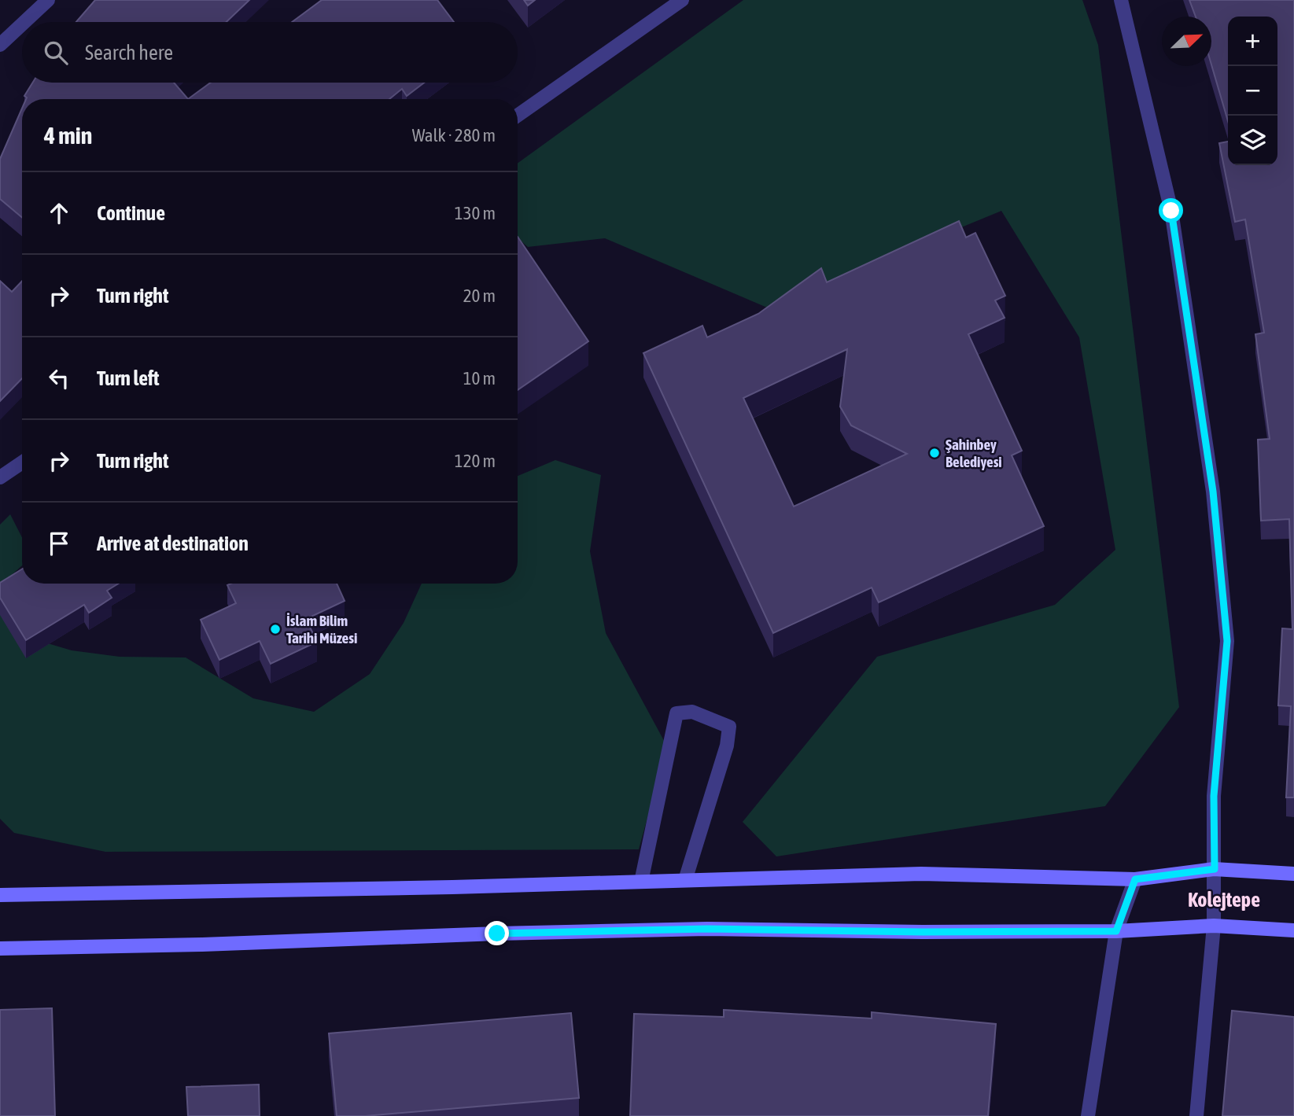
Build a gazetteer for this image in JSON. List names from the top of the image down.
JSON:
{
  "districts": ["Kolejtepe"],
  "places": ["Şahinbey Belediyesi", "İslam Bilim Tarihi Müzesi"],
  "north": "top right",
  "page": {
    "map_buttons": ["+", "−"],
    "search": "Search here",
    "heading": ["4 min", "Walk · 280 m"],
    "list": [
      ["Continue", "130 m"],
      ["Turn right", "20 m"],
      ["Turn left", "10 m"],
      ["Turn right", "120 m"],
      "Arrive at destination"
    ]
  }
}
